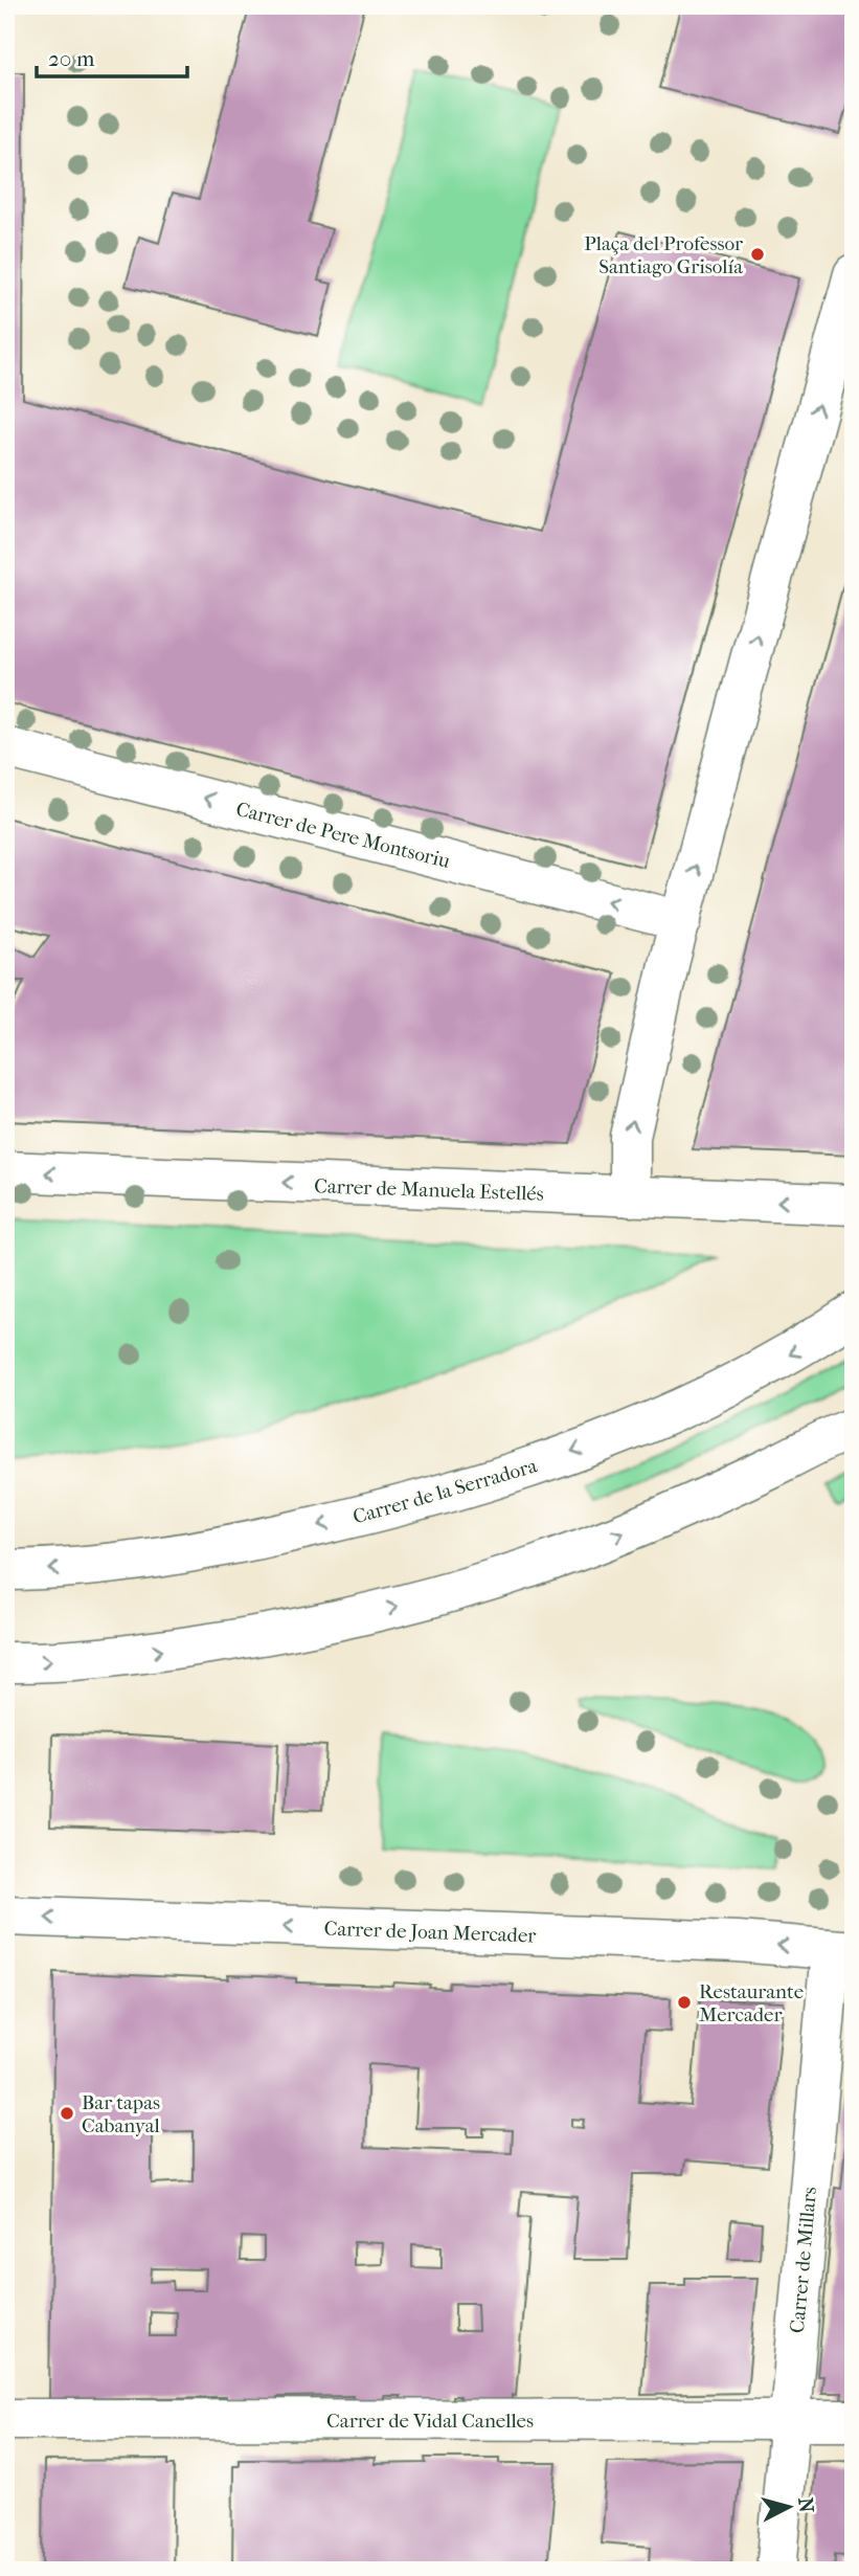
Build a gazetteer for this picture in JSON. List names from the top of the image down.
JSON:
{
  "streets": {
    "street": [
      "Carrer de Pere Montsoriu",
      "Carrer de Manuela Estellés",
      "Carrer de la Serradora",
      "Carrer de Joan Mercader",
      "Carrer de Millars",
      "Carrer de Vidal Canelles"
    ]
  },
  "crossings": [
    ["Carrer de Joan Mercader", "Carrer de Millars"],
    ["Carrer de Millars", "Carrer de Vidal Canelles"]
  ],
  "one_way": ["Carrer de Pere Montsoriu"],
  "places": ["Plaça del Professor Santiago Grisolía", "Restaurante Mercader", "Bar tapas Cabanyal"],
  "scale_bar": "20 m",
  "north": "right"
}
